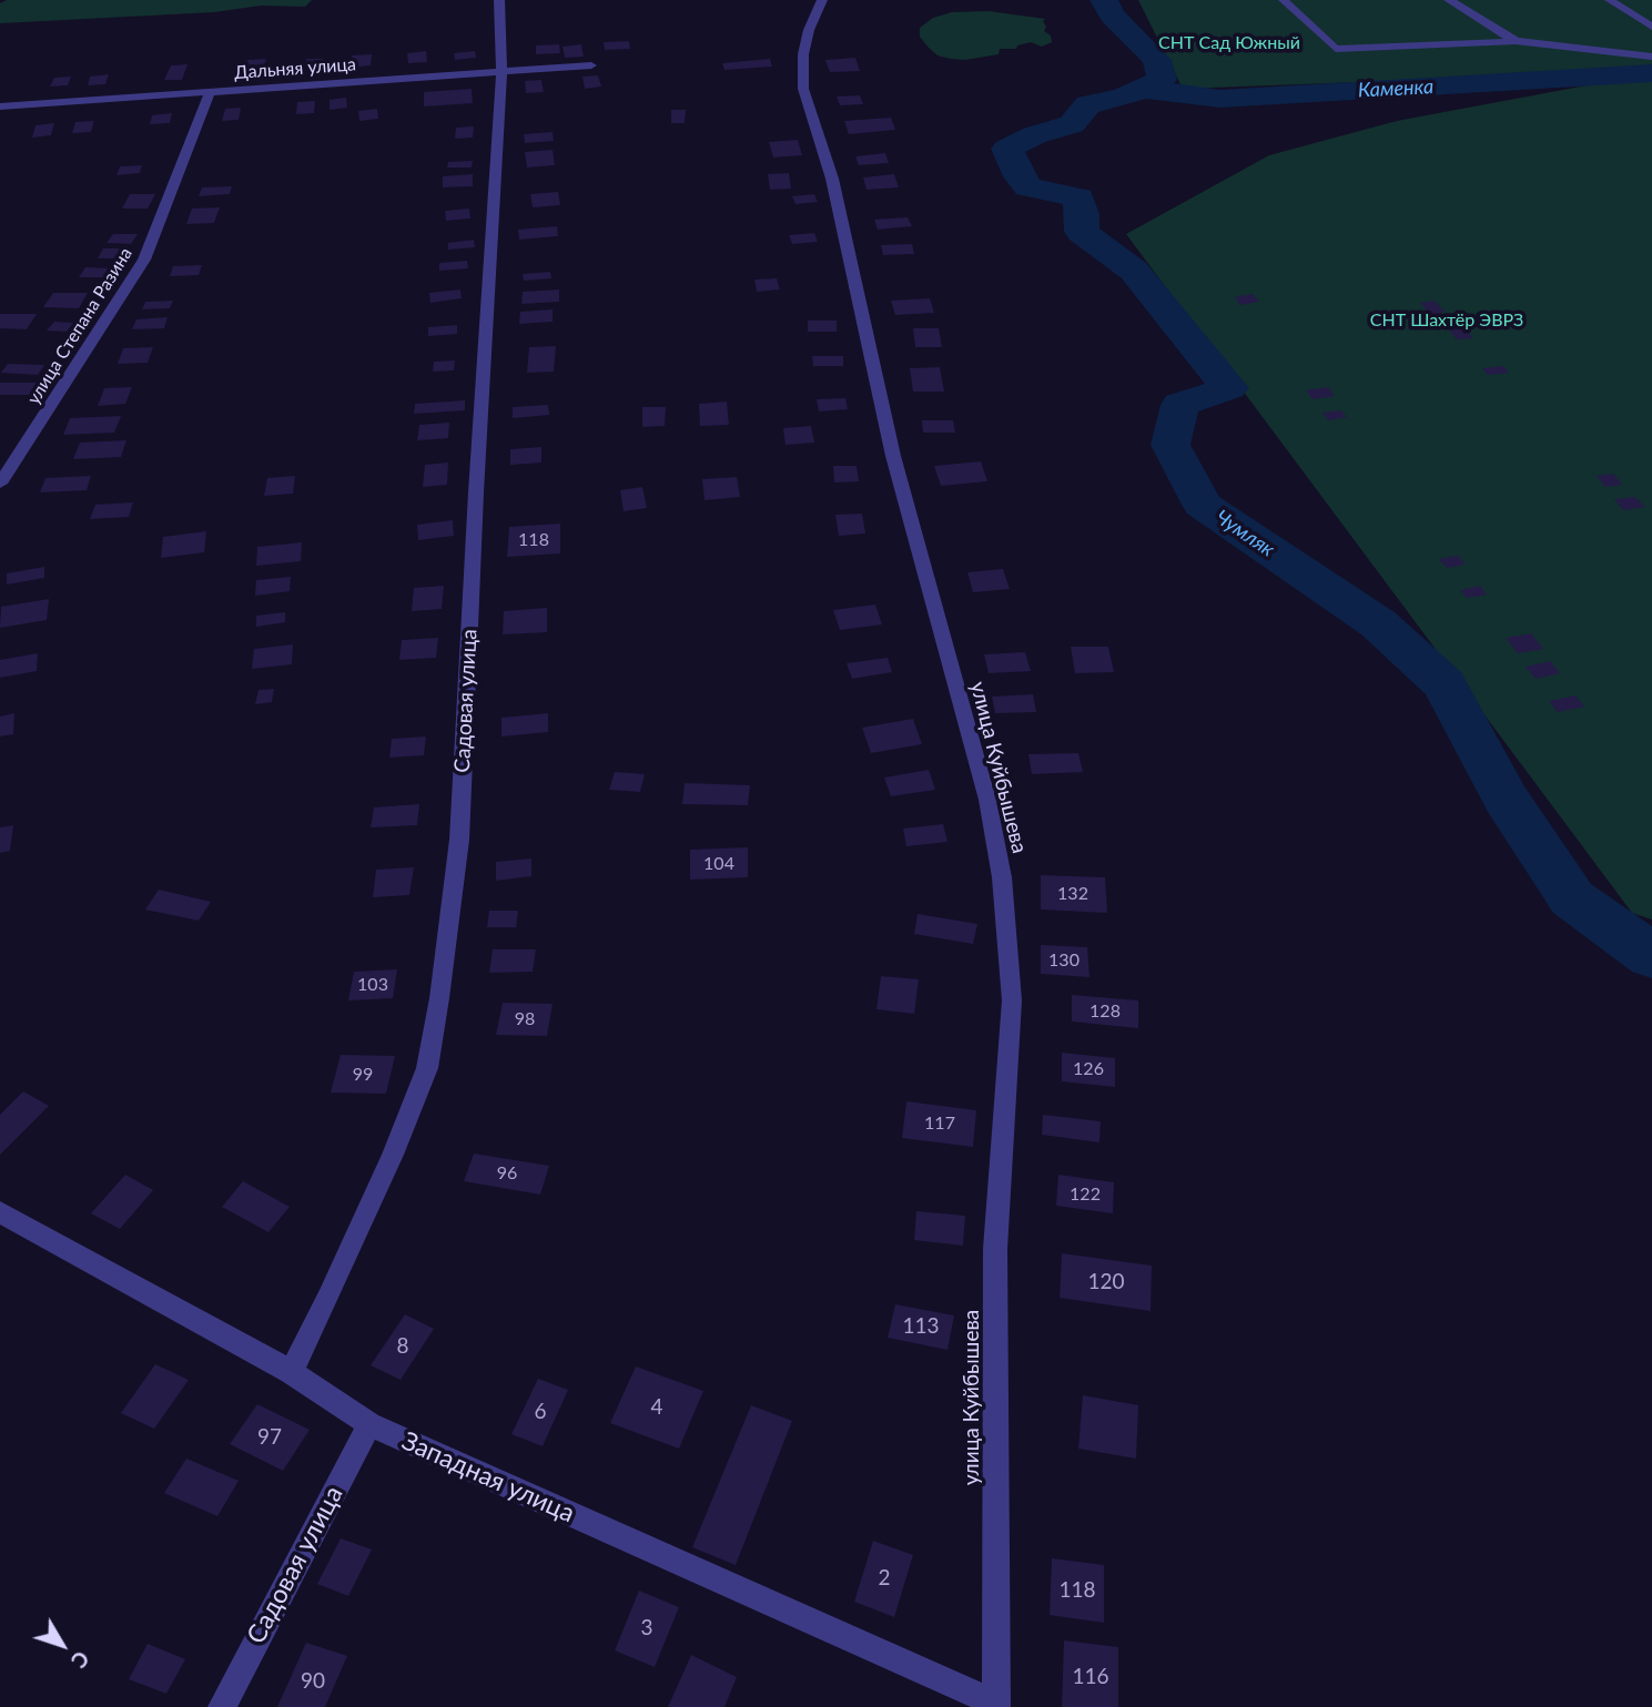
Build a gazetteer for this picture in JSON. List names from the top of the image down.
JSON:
{
  "streets": {
    "street": [
      "Дальняя улица",
      "улица Степана Разина",
      "Садовая улица",
      "улица Куйбышева",
      "Западная улица"
    ]
  },
  "crossings": [
    ["Дальняя улица", "улица Степана Разина"],
    ["Дальняя улица", "Садовая улица"],
    ["Садовая улица", "Западная улица"],
    ["улица Куйбышева", "Западная улица"]
  ],
  "water": ["Каменка", "Чумляк"],
  "parks": ["СНТ Сад Южный", "СНТ Шахтёр ЭВРЗ"],
  "house_numbers": [
    "118",
    "104",
    "132",
    "130",
    "103",
    "128",
    "98",
    "126",
    "99",
    "117",
    "96",
    "122",
    "120",
    "113",
    "8",
    "4",
    "6",
    "97",
    "2",
    "118",
    "3",
    "116",
    "90"
  ],
  "north": "bottom right"
}
